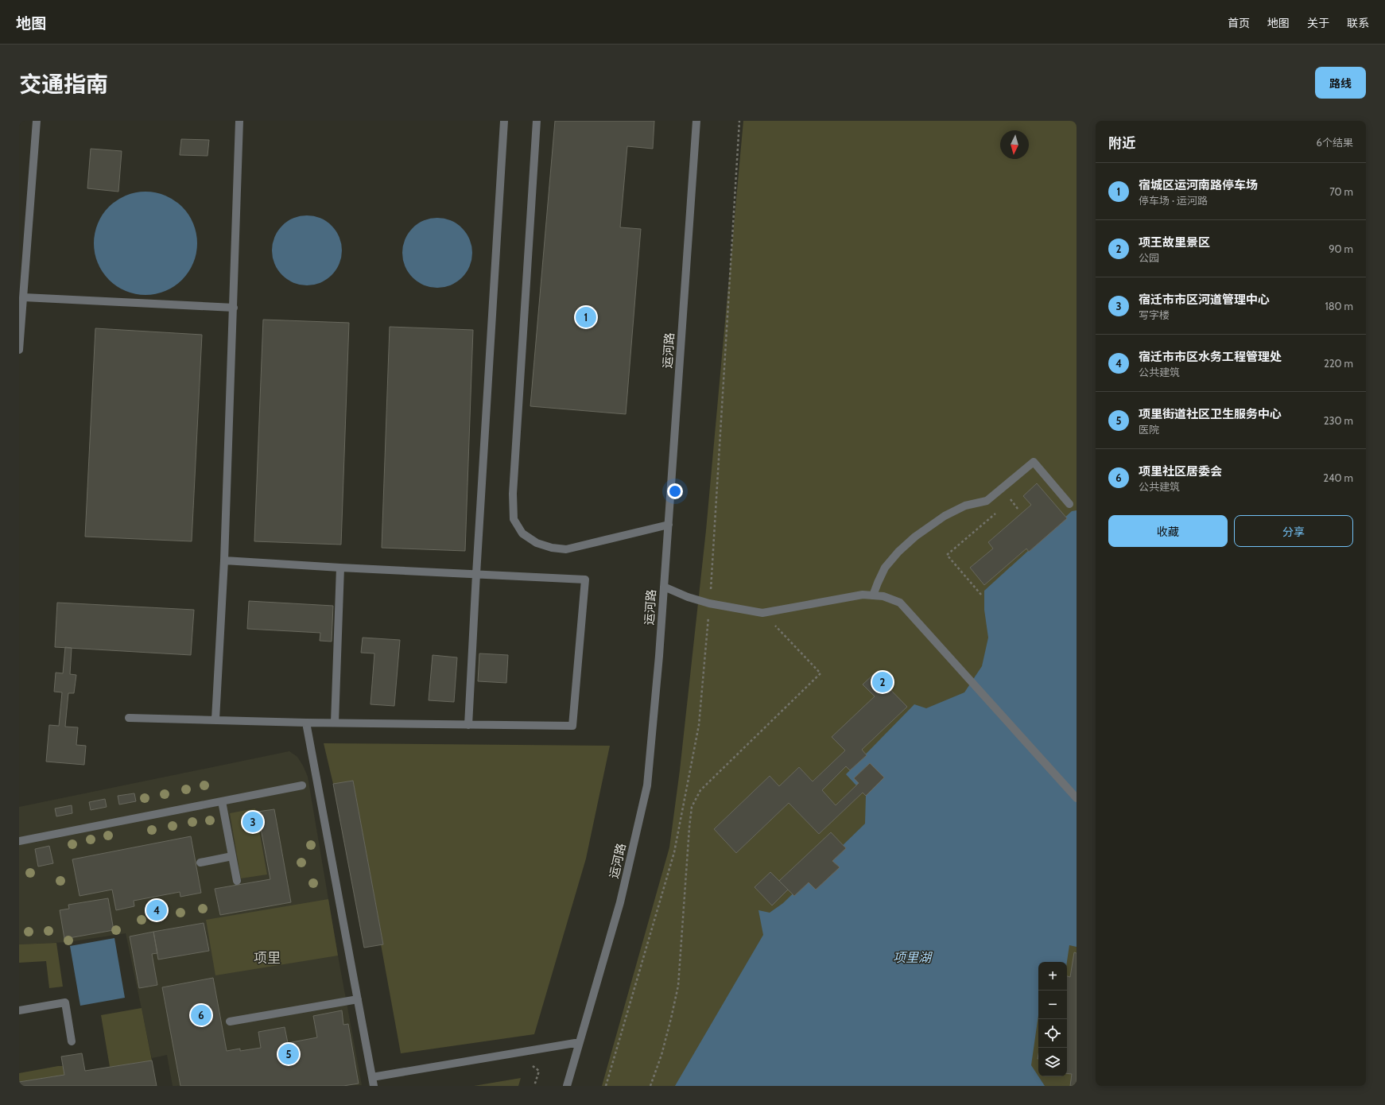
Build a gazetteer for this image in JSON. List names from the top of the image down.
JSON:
{
  "streets": {
    "street": ["运河路"]
  },
  "districts": ["项里"],
  "water": ["项里湖"],
  "north": "bottom",
  "page": {
    "header": "地图",
    "nav": [
      "首页",
      "地图",
      "关于",
      "联系"
    ],
    "title": "交通指南",
    "buttons": [
      "路线",
      ["收藏", "分享"]
    ],
    "heading": ["附近", "6个结果"],
    "list": [
      {
        "mark": "1",
        "name": "宿城区运河南路停车场",
        "note": "停车场 · 运河路",
        "value": "70 m"
      },
      {
        "mark": "2",
        "name": "项王故里景区",
        "note": "公园",
        "value": "90 m"
      },
      {
        "mark": "3",
        "name": "宿迁市市区河道管理中心",
        "note": "写字楼",
        "value": "180 m"
      },
      {
        "mark": "4",
        "name": "宿迁市市区水务工程管理处",
        "note": "公共建筑",
        "value": "220 m"
      },
      {
        "mark": "5",
        "name": "项里街道社区卫生服务中心",
        "note": "医院",
        "value": "230 m"
      },
      {
        "mark": "6",
        "name": "项里社区居委会",
        "note": "公共建筑",
        "value": "240 m"
      }
    ],
    "pins": [
      "1",
      "2",
      "3",
      "4",
      "6",
      "5"
    ],
    "map_buttons": ["+", "−"]
  }
}
